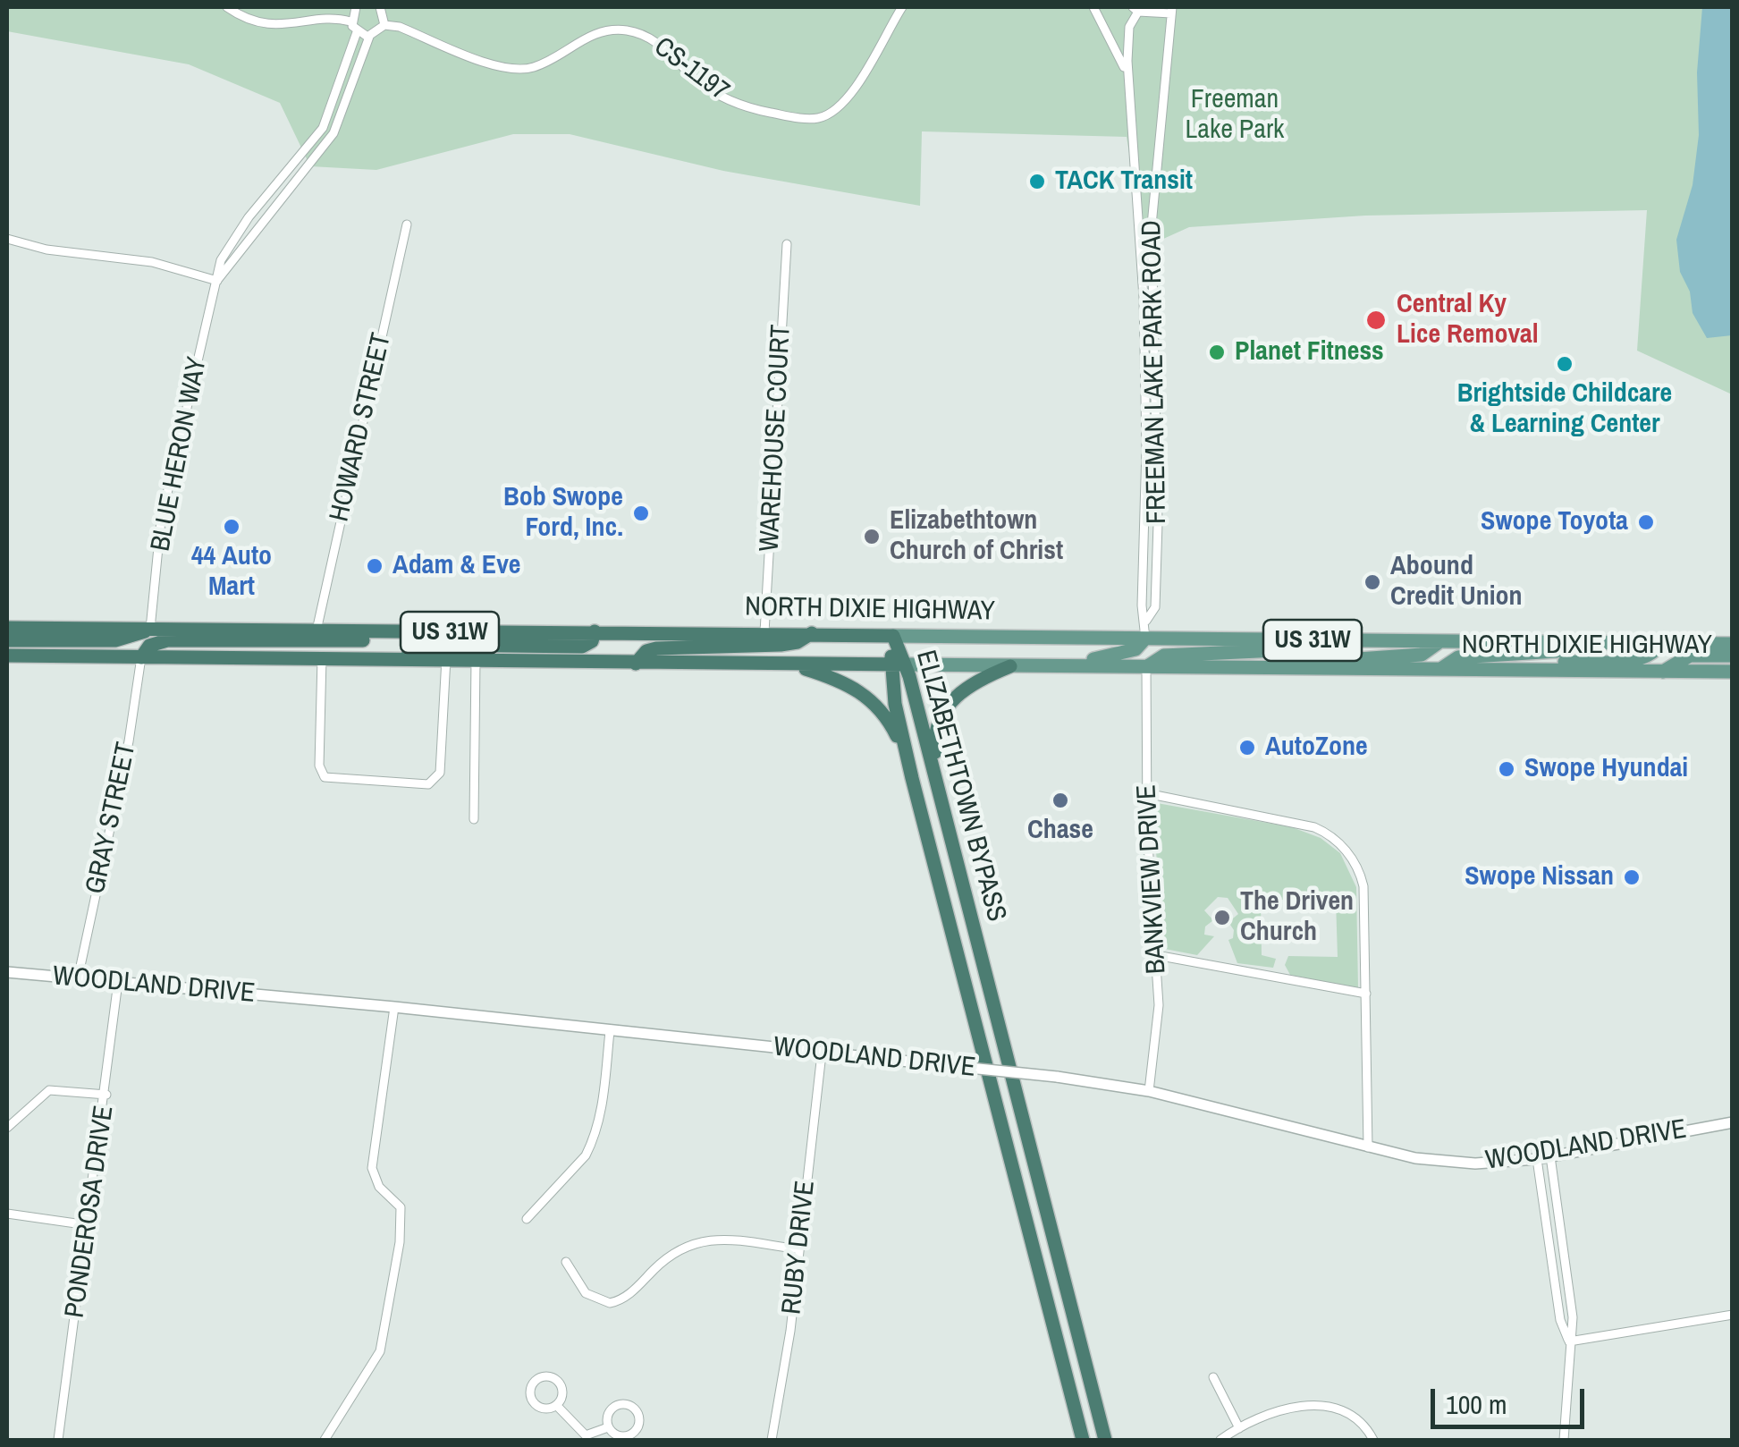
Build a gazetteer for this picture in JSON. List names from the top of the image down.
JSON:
{
  "streets": {
    "highway": ["NORTH DIXIE HIGHWAY", "US 31W", "ELIZABETHTOWN BYPASS"],
    "street": [
      "CS-1197",
      "FREEMAN LAKE PARK ROAD",
      "HOWARD STREET",
      "WAREHOUSE COURT",
      "BLUE HERON WAY",
      "GRAY STREET",
      "BANKVIEW DRIVE",
      "WOODLAND DRIVE",
      "PONDEROSA DRIVE",
      "RUBY DRIVE"
    ]
  },
  "crossings": [
    ["FREEMAN LAKE PARK ROAD", "NORTH DIXIE HIGHWAY"],
    ["HOWARD STREET", "NORTH DIXIE HIGHWAY"],
    ["WAREHOUSE COURT", "NORTH DIXIE HIGHWAY"],
    ["BLUE HERON WAY", "NORTH DIXIE HIGHWAY"],
    ["NORTH DIXIE HIGHWAY", "US 31W"],
    ["NORTH DIXIE HIGHWAY", "ELIZABETHTOWN BYPASS"],
    ["NORTH DIXIE HIGHWAY", "BANKVIEW DRIVE"],
    ["US 31W", "ELIZABETHTOWN BYPASS"],
    ["US 31W", "GRAY STREET"],
    ["GRAY STREET", "WOODLAND DRIVE"],
    ["BANKVIEW DRIVE", "WOODLAND DRIVE"],
    ["WOODLAND DRIVE", "PONDEROSA DRIVE"],
    ["WOODLAND DRIVE", "RUBY DRIVE"]
  ],
  "parks": ["Freeman Lake Park"],
  "places": [
    "TACK Transit",
    "Central Ky Lice Removal",
    "Planet Fitness",
    "Brightside Childcare & Learning Center",
    "Bob Swope Ford, Inc.",
    "Swope Toyota",
    "44 Auto Mart",
    "Elizabethtown Church of Christ",
    "Adam & Eve",
    "Abound Credit Union",
    "AutoZone",
    "Swope Hyundai",
    "Chase",
    "Swope Nissan",
    "The Driven Church"
  ],
  "scale_bar": "100 m"
}
